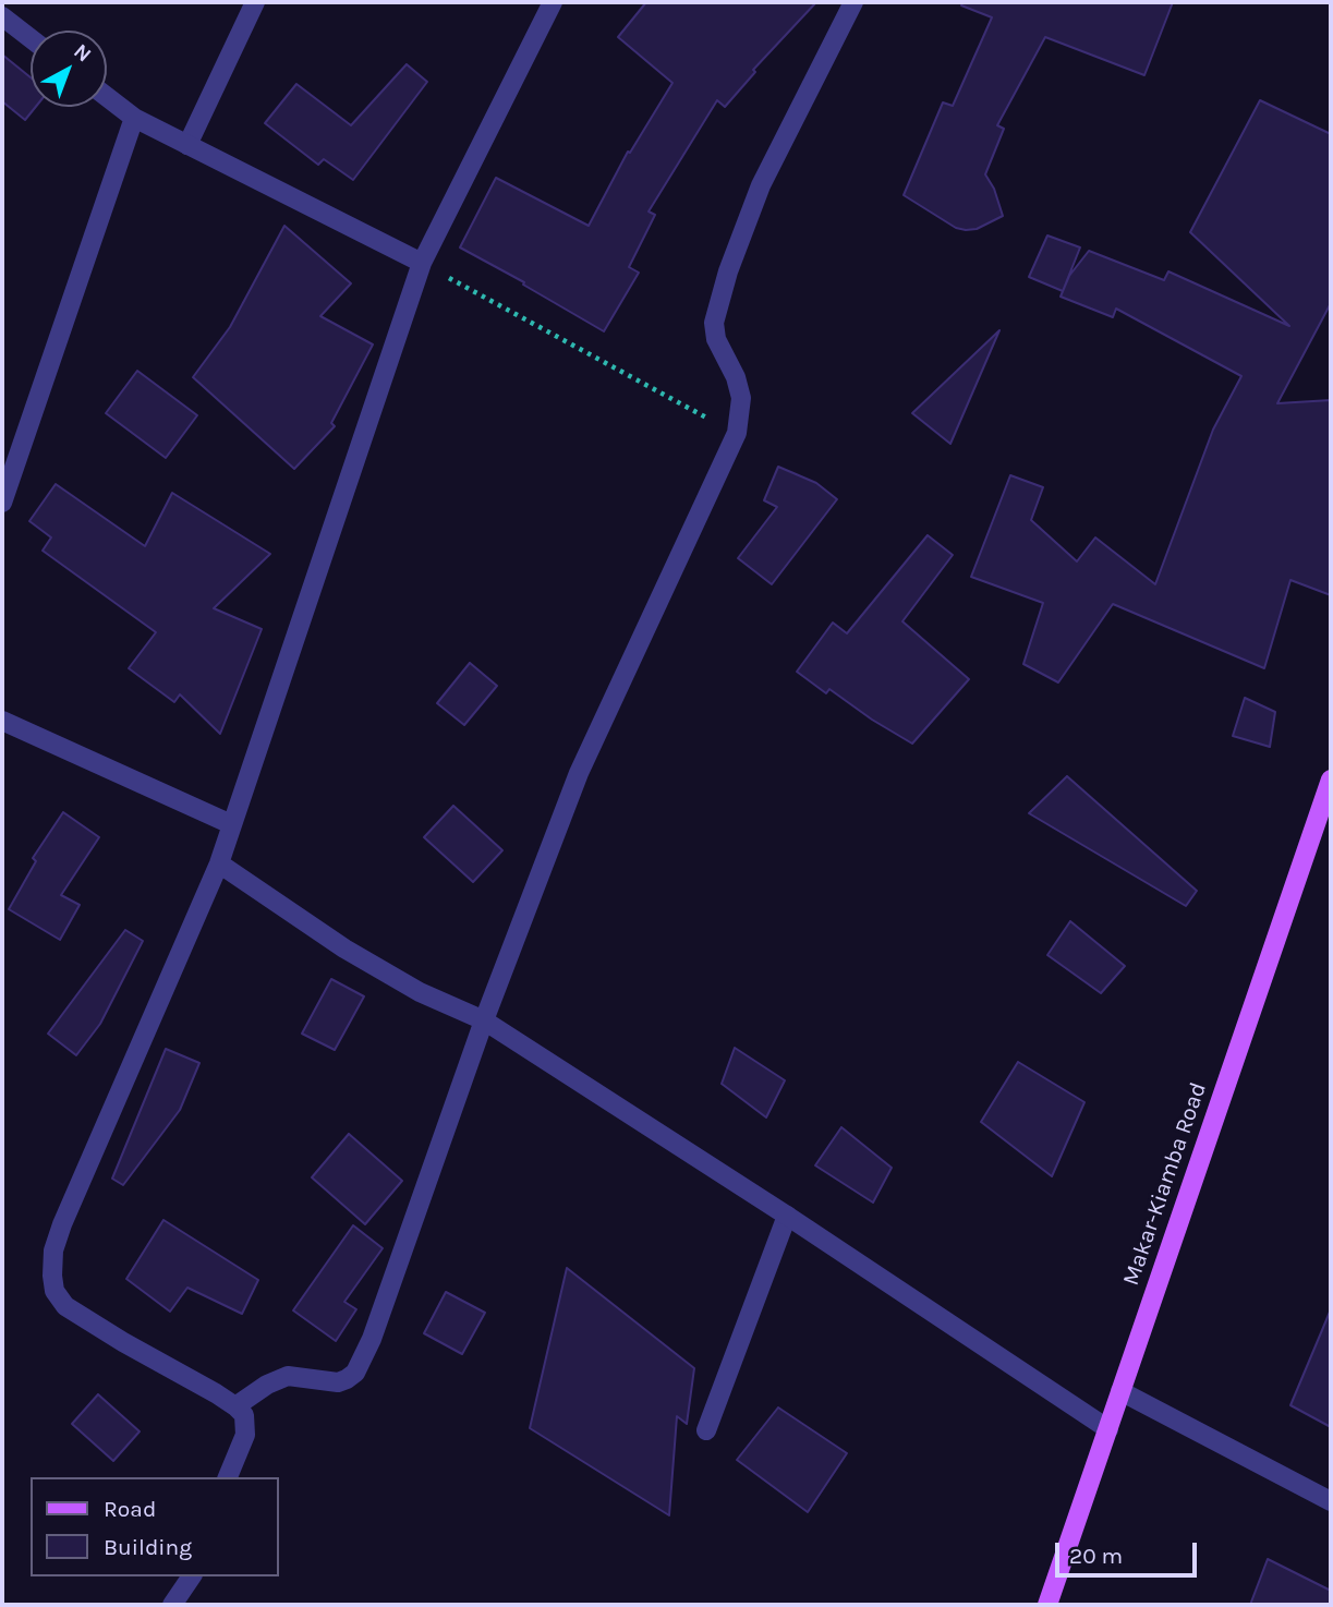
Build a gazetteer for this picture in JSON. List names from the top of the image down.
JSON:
{
  "streets": {
    "main road": ["Makar-Kiamba Road"]
  },
  "legend": ["Road", "Building"],
  "scale_bar": "20 m",
  "north": "top right"
}
